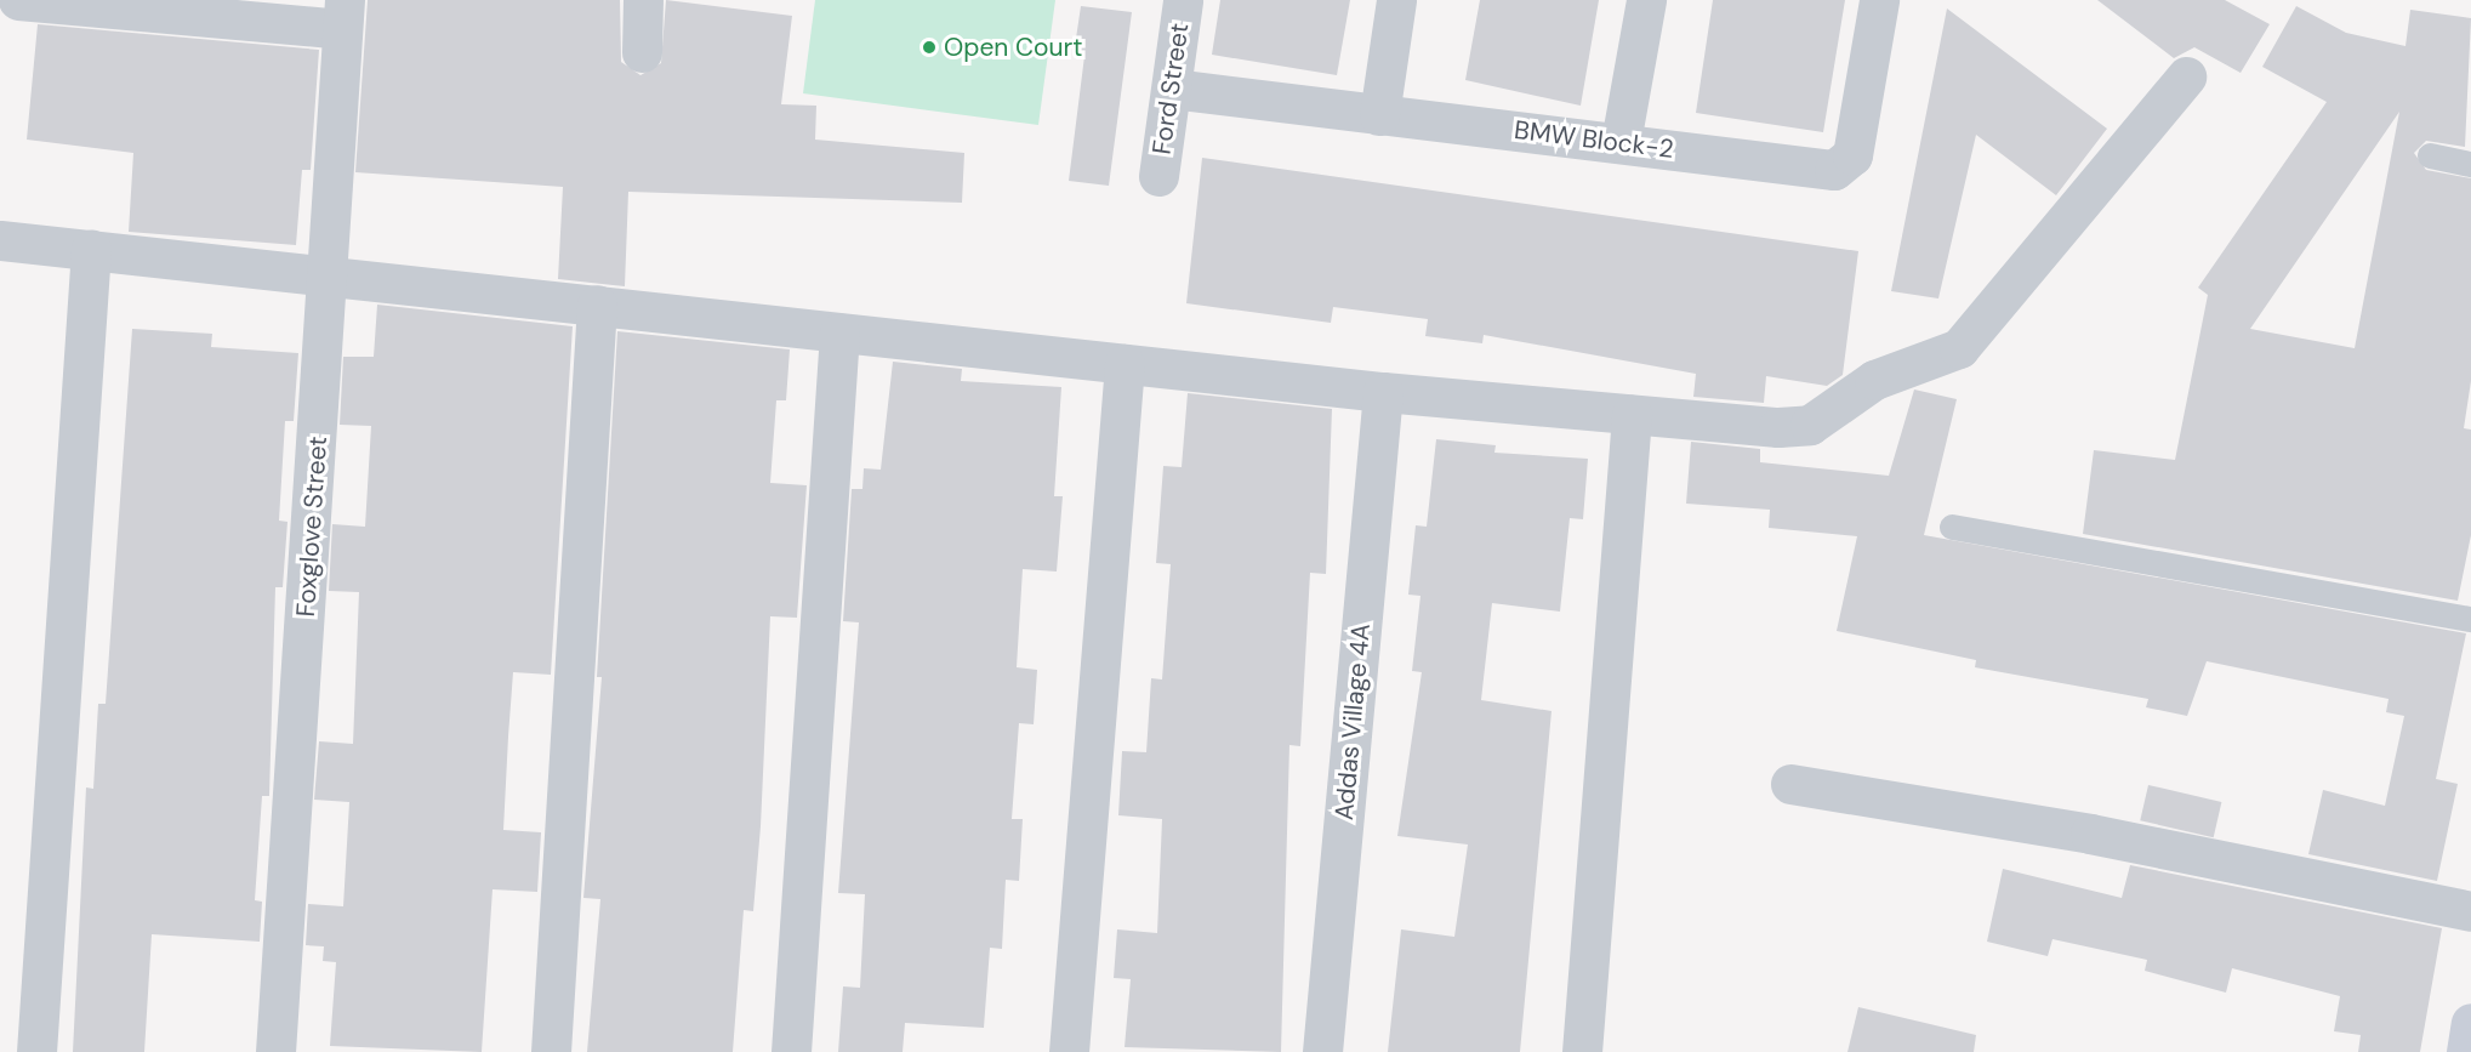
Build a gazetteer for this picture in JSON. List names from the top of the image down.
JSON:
{
  "streets": {
    "street": [
      "Ford Street",
      "BMW Block-2",
      "Foxglove Street",
      "Addas Village 4A"
    ]
  },
  "crossings": [
    ["Ford Street", "BMW Block-2"]
  ],
  "places": ["Open Court"]
}
